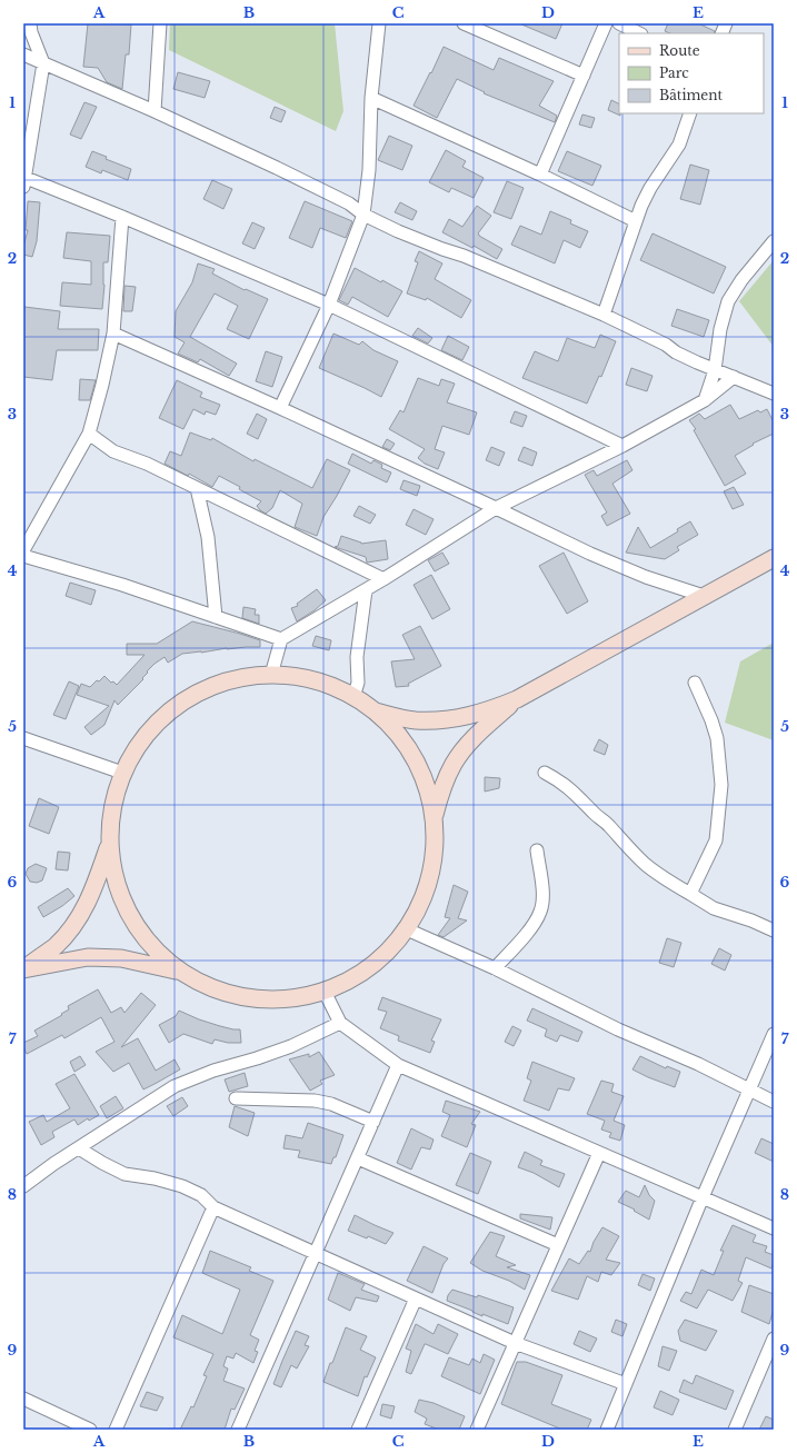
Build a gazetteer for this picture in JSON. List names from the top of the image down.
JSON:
{
  "legend": ["Route", "Parc", "Bâtiment"],
  "grid": {
    "columns": [
      "A",
      "B",
      "C",
      "D",
      "E"
    ],
    "rows": [
      "1",
      "2",
      "3",
      "4",
      "5",
      "6",
      "7",
      "8",
      "9"
    ]
  }
}
